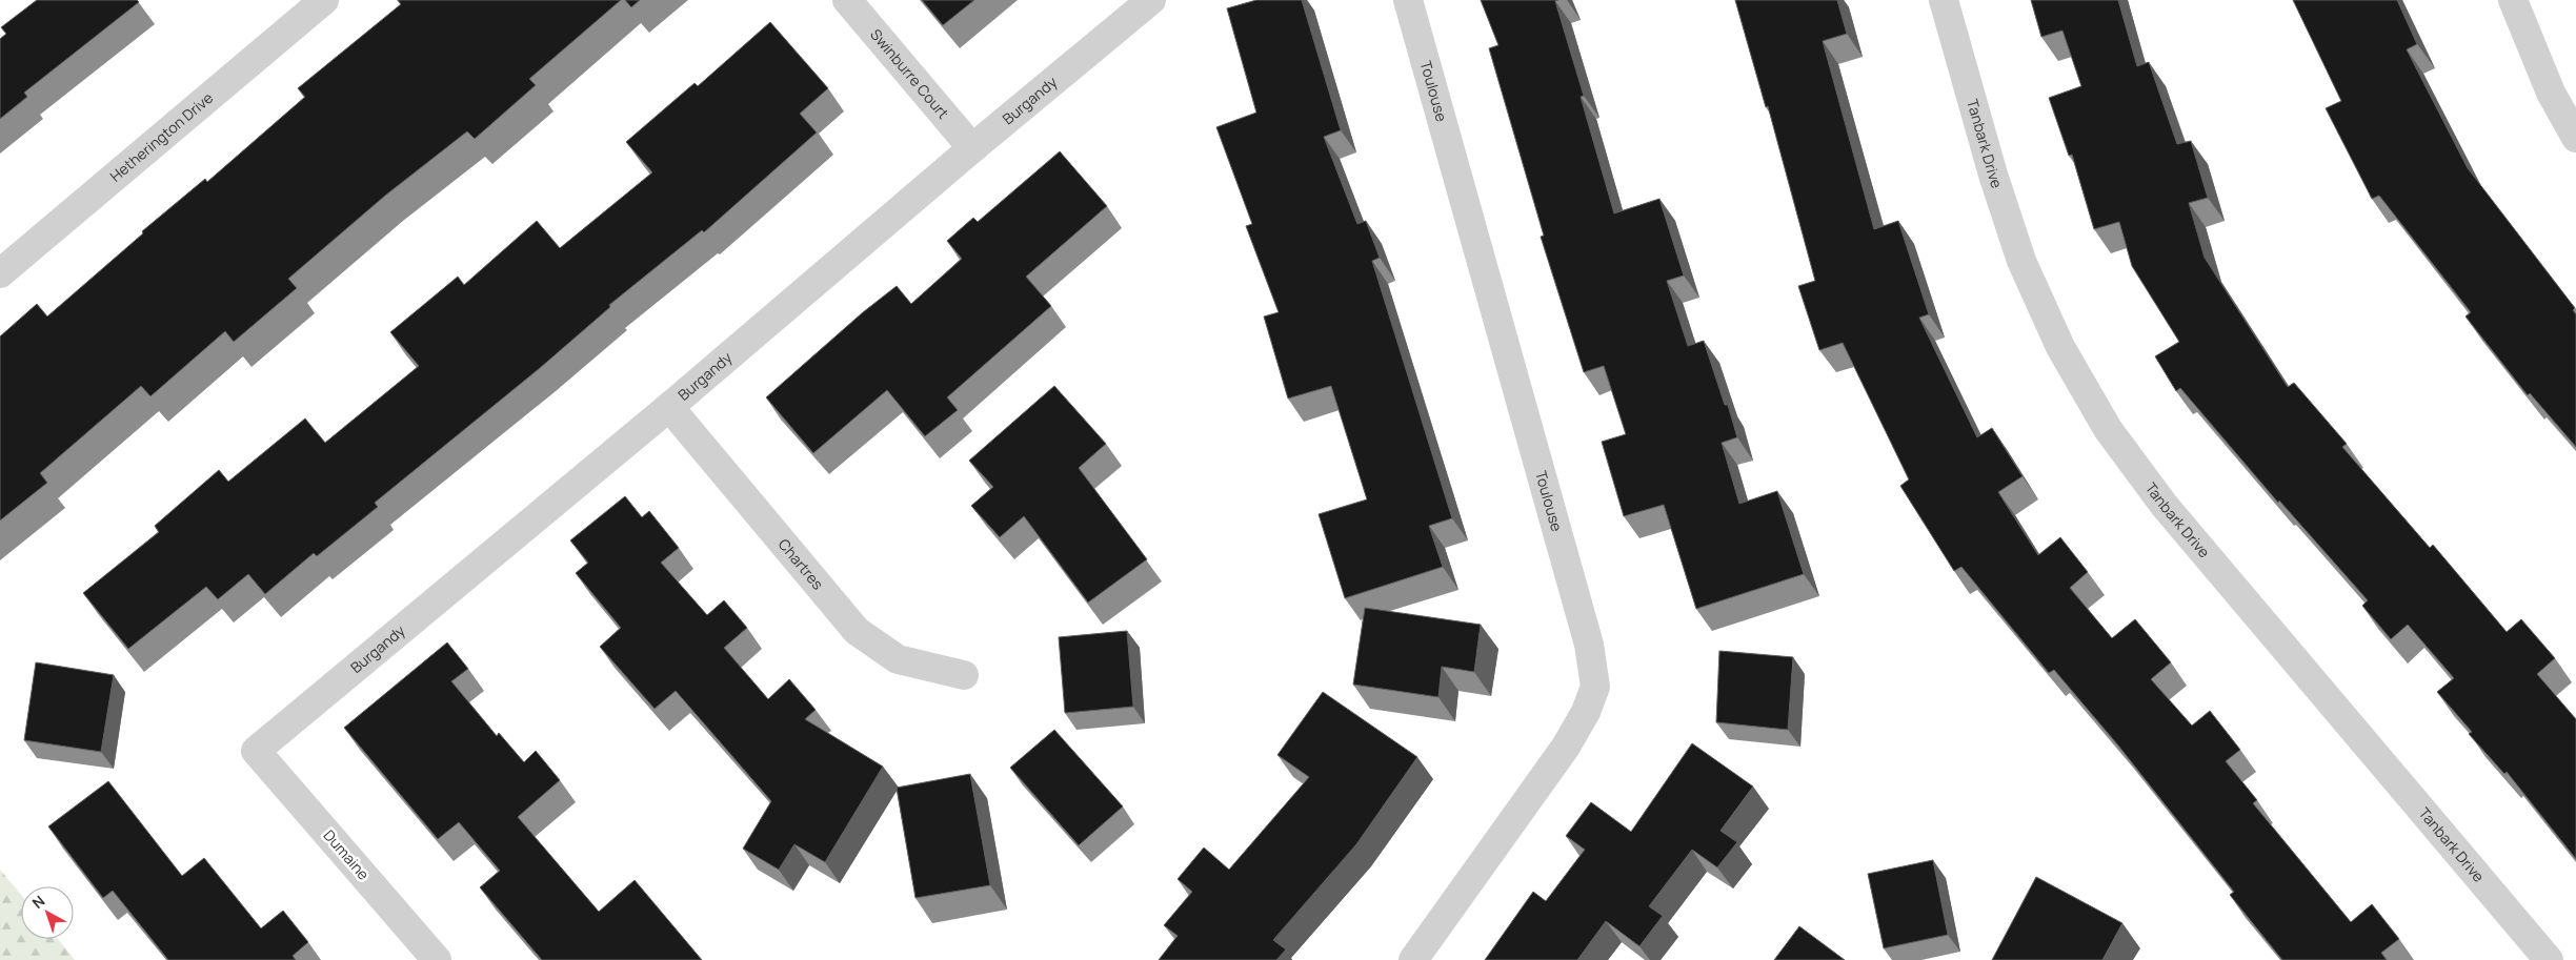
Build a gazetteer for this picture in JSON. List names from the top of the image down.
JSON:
{
  "streets": {
    "street": [
      "Swinburre Court",
      "Toulouse",
      "Burgandy",
      "Hetherington Drive",
      "Tanbark Drive",
      "Chartres",
      "Dumaine"
    ]
  },
  "crossings": [
    ["Swinburre Court", "Burgandy"],
    ["Burgandy", "Chartres"],
    ["Burgandy", "Dumaine"]
  ],
  "north": "top left"
}
